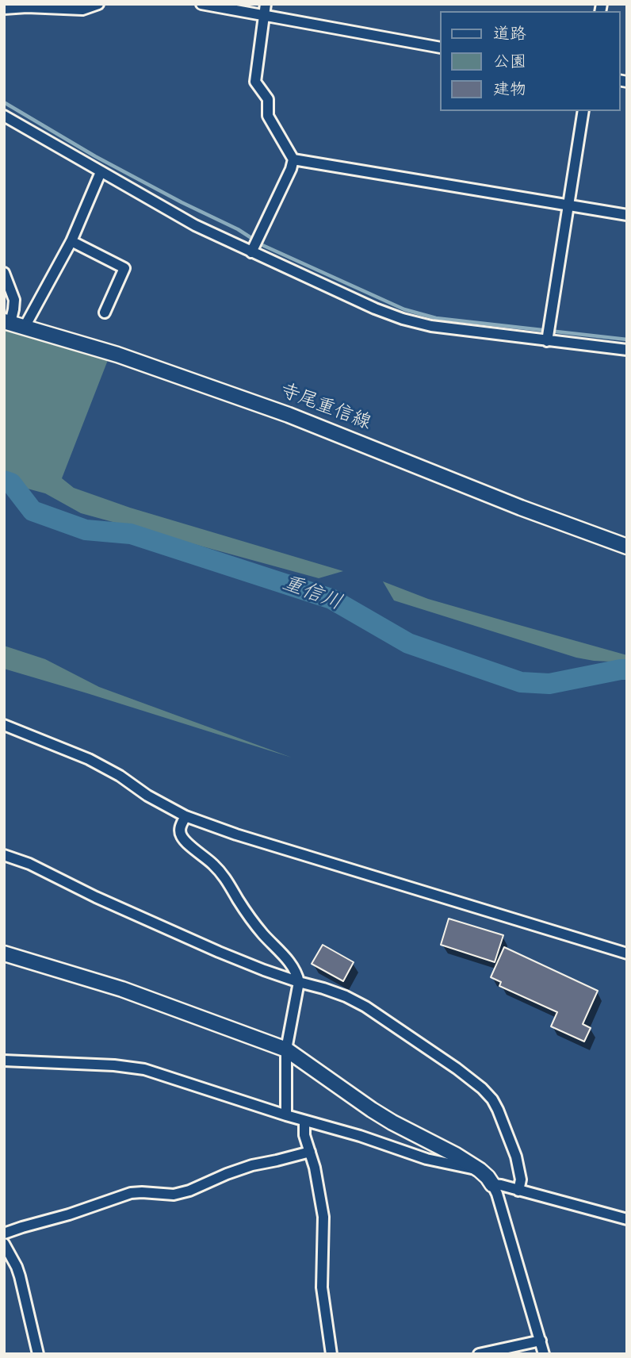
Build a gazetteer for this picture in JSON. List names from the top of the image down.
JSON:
{
  "streets": {
    "main road": ["寺尾重信線"]
  },
  "water": ["重信川"],
  "legend": ["道路", "公園", "建物"]
}
